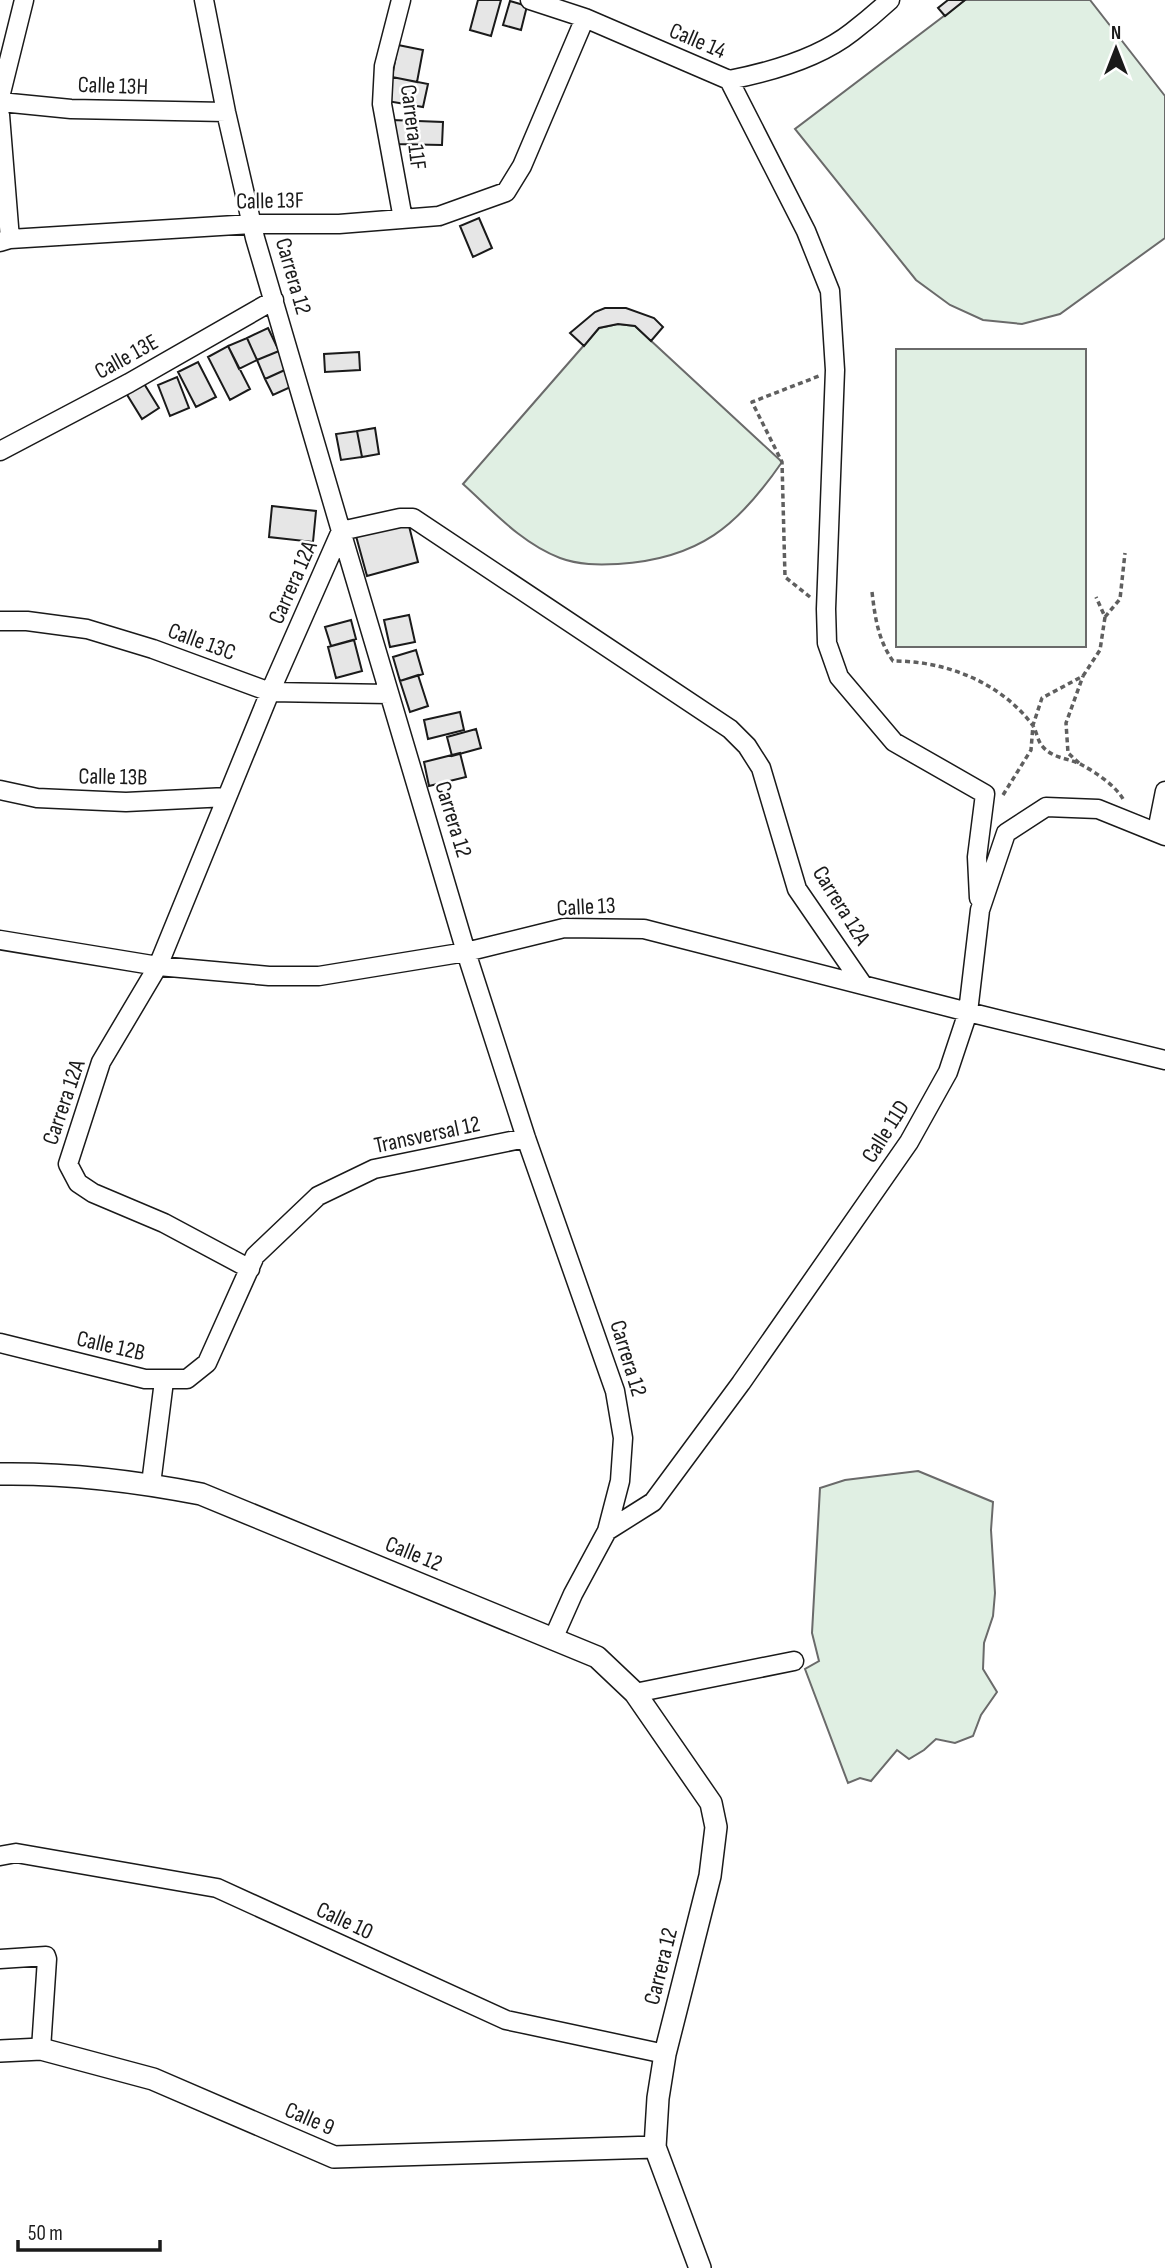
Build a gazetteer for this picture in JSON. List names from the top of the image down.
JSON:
{
  "streets": {
    "street": [
      "Calle 14",
      "Calle 13H",
      "Carrera 11F",
      "Calle 13F",
      "Carrera 12",
      "Calle 13E",
      "Carrera 12A",
      "Calle 13C",
      "Calle 13B",
      "Calle 13",
      "Calle 11D",
      "Transversal 12",
      "Calle 12B",
      "Calle 12",
      "Calle 10",
      "Calle 9"
    ]
  },
  "crossings": [
    ["Calle 14", "Calle 13F"],
    ["Calle 13H", "Carrera 12"],
    ["Carrera 11F", "Calle 13F"],
    ["Calle 13F", "Carrera 12"],
    ["Carrera 12", "Calle 13E"],
    ["Carrera 12", "Carrera 12A"],
    ["Carrera 12", "Calle 13C"],
    ["Carrera 12", "Calle 13"],
    ["Carrera 12", "Calle 11D"],
    ["Carrera 12", "Transversal 12"],
    ["Carrera 12", "Calle 12"],
    ["Carrera 12", "Calle 10"],
    ["Carrera 12", "Calle 9"],
    ["Carrera 12A", "Calle 13C"],
    ["Carrera 12A", "Calle 13B"],
    ["Carrera 12A", "Calle 13"],
    ["Carrera 12A", "Transversal 12"],
    ["Carrera 12A", "Calle 12B"],
    ["Calle 13", "Calle 11D"],
    ["Transversal 12", "Calle 12B"]
  ],
  "scale_bar": "50 m",
  "north": "top"
}
